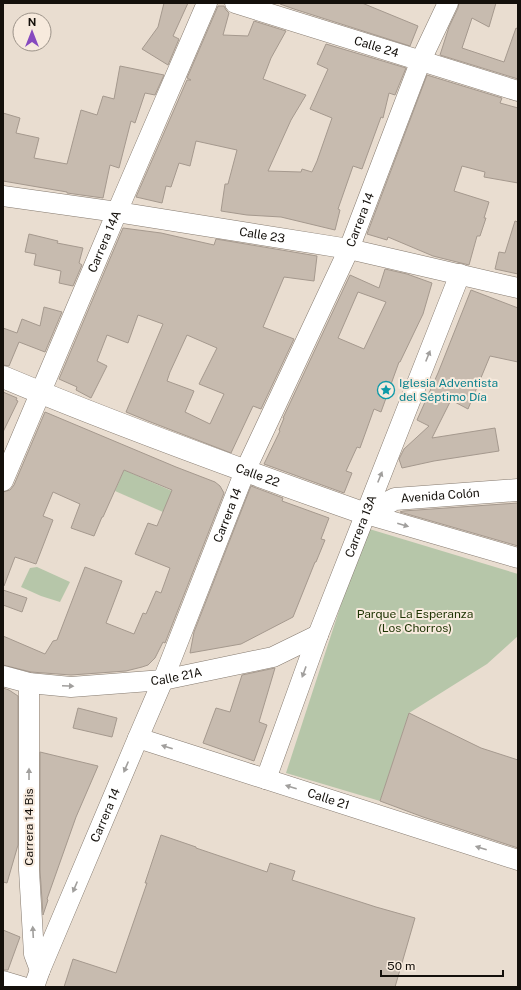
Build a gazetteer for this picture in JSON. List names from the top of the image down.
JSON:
{
  "streets": {
    "main road": ["Calle 22", "Avenida Colón"],
    "street": [
      "Calle 24",
      "Carrera 14",
      "Calle 23",
      "Carrera 14A",
      "Carrera 13A",
      "Calle 21A",
      "Calle 21",
      "Carrera 14 Bis"
    ]
  },
  "crossings": [
    ["Calle 24", "Carrera 14"],
    ["Carrera 14", "Calle 23"],
    ["Carrera 14", "Calle 22"],
    ["Carrera 14", "Calle 21A"],
    ["Carrera 14", "Calle 21"],
    ["Carrera 14", "Carrera 14 Bis"],
    ["Calle 23", "Carrera 14A"],
    ["Calle 23", "Carrera 13A"],
    ["Carrera 14A", "Calle 22"],
    ["Calle 22", "Avenida Colón"],
    ["Calle 22", "Carrera 13A"],
    ["Avenida Colón", "Carrera 13A"],
    ["Carrera 13A", "Calle 21A"],
    ["Carrera 13A", "Calle 21"],
    ["Calle 21A", "Carrera 14 Bis"]
  ],
  "one_way": ["Calle 21A", "Calle 21", "Carrera 14 Bis"],
  "parks": ["Parque La Esperanza (Los Chorros)"],
  "places": {
    "place": ["Iglesia Adventista del Séptimo Día"]
  },
  "scale_bar": "50 m",
  "north": "top"
}
